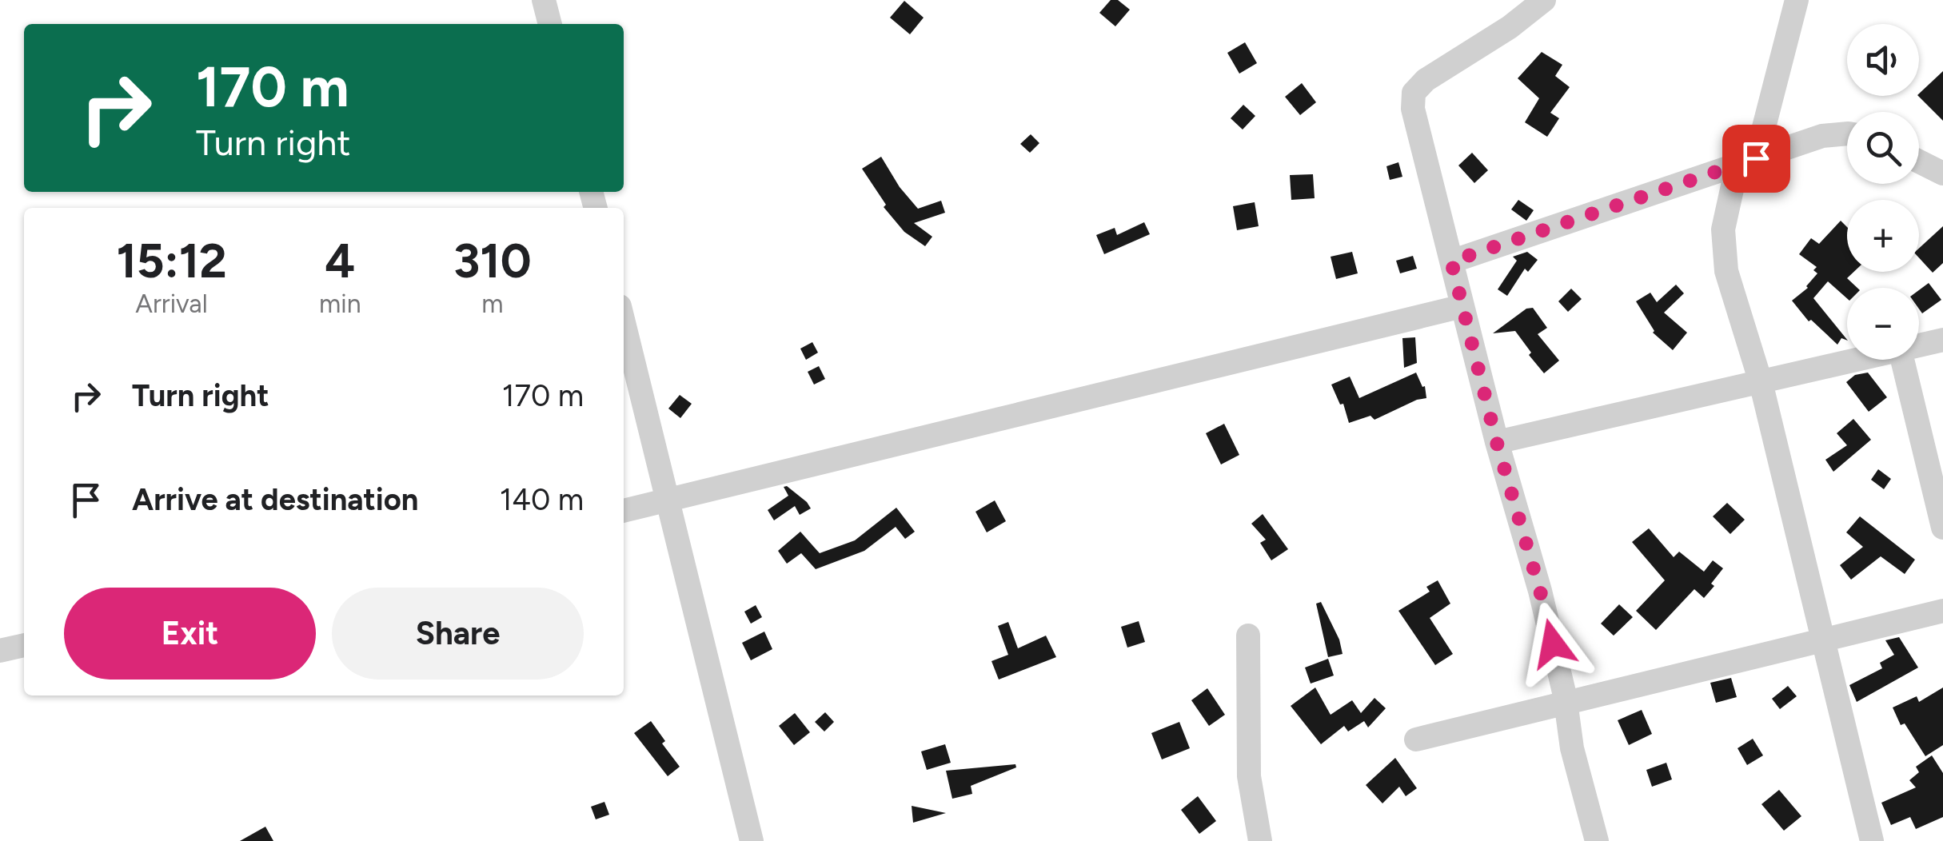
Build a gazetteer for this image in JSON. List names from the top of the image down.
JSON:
{
  "page": {
    "map_buttons": ["+", "−"],
    "turn": ["170 m", "Turn right"],
    "eta": [
      "15:12",
      "Arrival",
      "4",
      "min",
      "310",
      "m"
    ],
    "list": [
      {
        "name": "Turn right",
        "value": "170 m"
      },
      {
        "name": "Arrive at destination",
        "value": "140 m"
      }
    ],
    "buttons": ["Exit", "Share"]
  }
}
